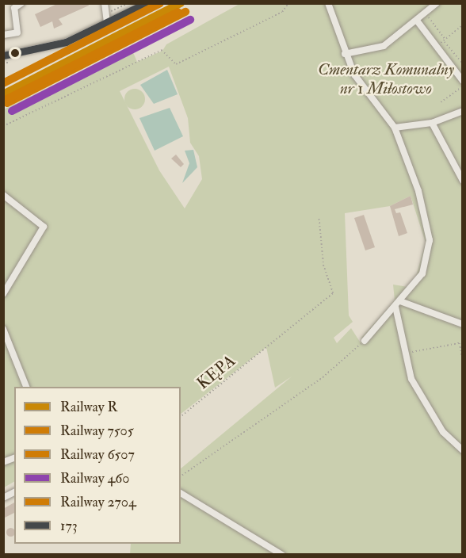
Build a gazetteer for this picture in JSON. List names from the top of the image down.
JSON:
{
  "streets": {
    "path": ["KĘPA"]
  },
  "parks": ["Cmentarz Komunalny nr 1 Miłostowo"],
  "lines": [
    "rail line R",
    "rail line 6507",
    "transit line 173",
    "rail line 7505",
    "rail line 2704",
    "rail line 460"
  ],
  "legend": [
    "Railway R",
    "Railway 7505",
    "Railway 6507",
    "Railway 460",
    "Railway 2704",
    "173"
  ]
}
